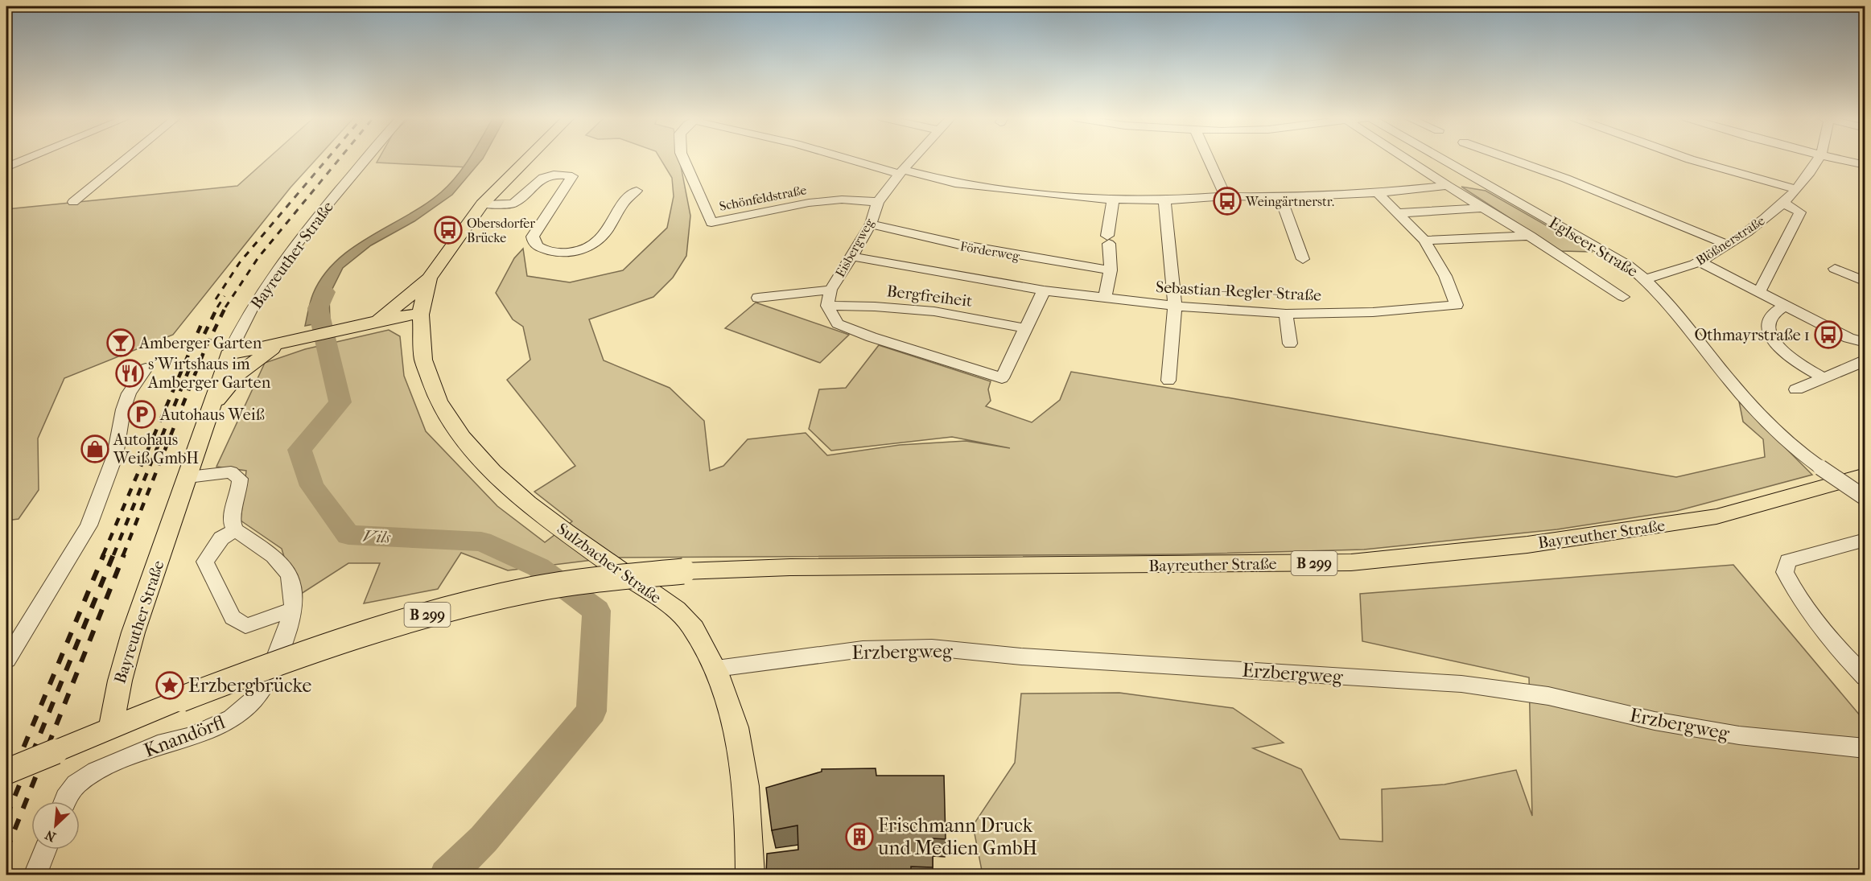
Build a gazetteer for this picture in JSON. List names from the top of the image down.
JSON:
{
  "streets": {
    "main road": ["Bayreuther Straße", "Sulzbacher Straße", "B 299"],
    "street": [
      "Schönfeldstraße",
      "Blößnerstraße",
      "Eglseer Straße",
      "Eisbergweg",
      "Förderweg",
      "Sebastian-Regler-Straße",
      "Bergfreiheit",
      "Erzbergweg",
      "Knandörfl"
    ]
  },
  "crossings": [
    ["Schönfeldstraße", "Eisbergweg"],
    ["Blößnerstraße", "Eglseer Straße"],
    ["Eglseer Straße", "Sebastian-Regler-Straße"],
    ["Eisbergweg", "Förderweg"],
    ["Eisbergweg", "Sebastian-Regler-Straße"],
    ["Eisbergweg", "Bergfreiheit"],
    ["Bayreuther Straße", "B 299"],
    ["Sulzbacher Straße", "Erzbergweg"]
  ],
  "water": ["Vils"],
  "places": {
    "bus stop": ["Weingärtnerstr.", "Obersdorfer Brücke", "Othmayrstraße 1"],
    "bar": ["Amberger Garten"],
    "restaurant": ["s'Wirtshaus im Amberger Garten"],
    "parking": ["Autohaus Weiß"],
    "shop": ["Autohaus Weiß GmbH"],
    "place": ["Erzbergbrücke"],
    "building": ["Frischmann Druck und Medien GmbH"]
  },
  "north": "bottom left"
}
